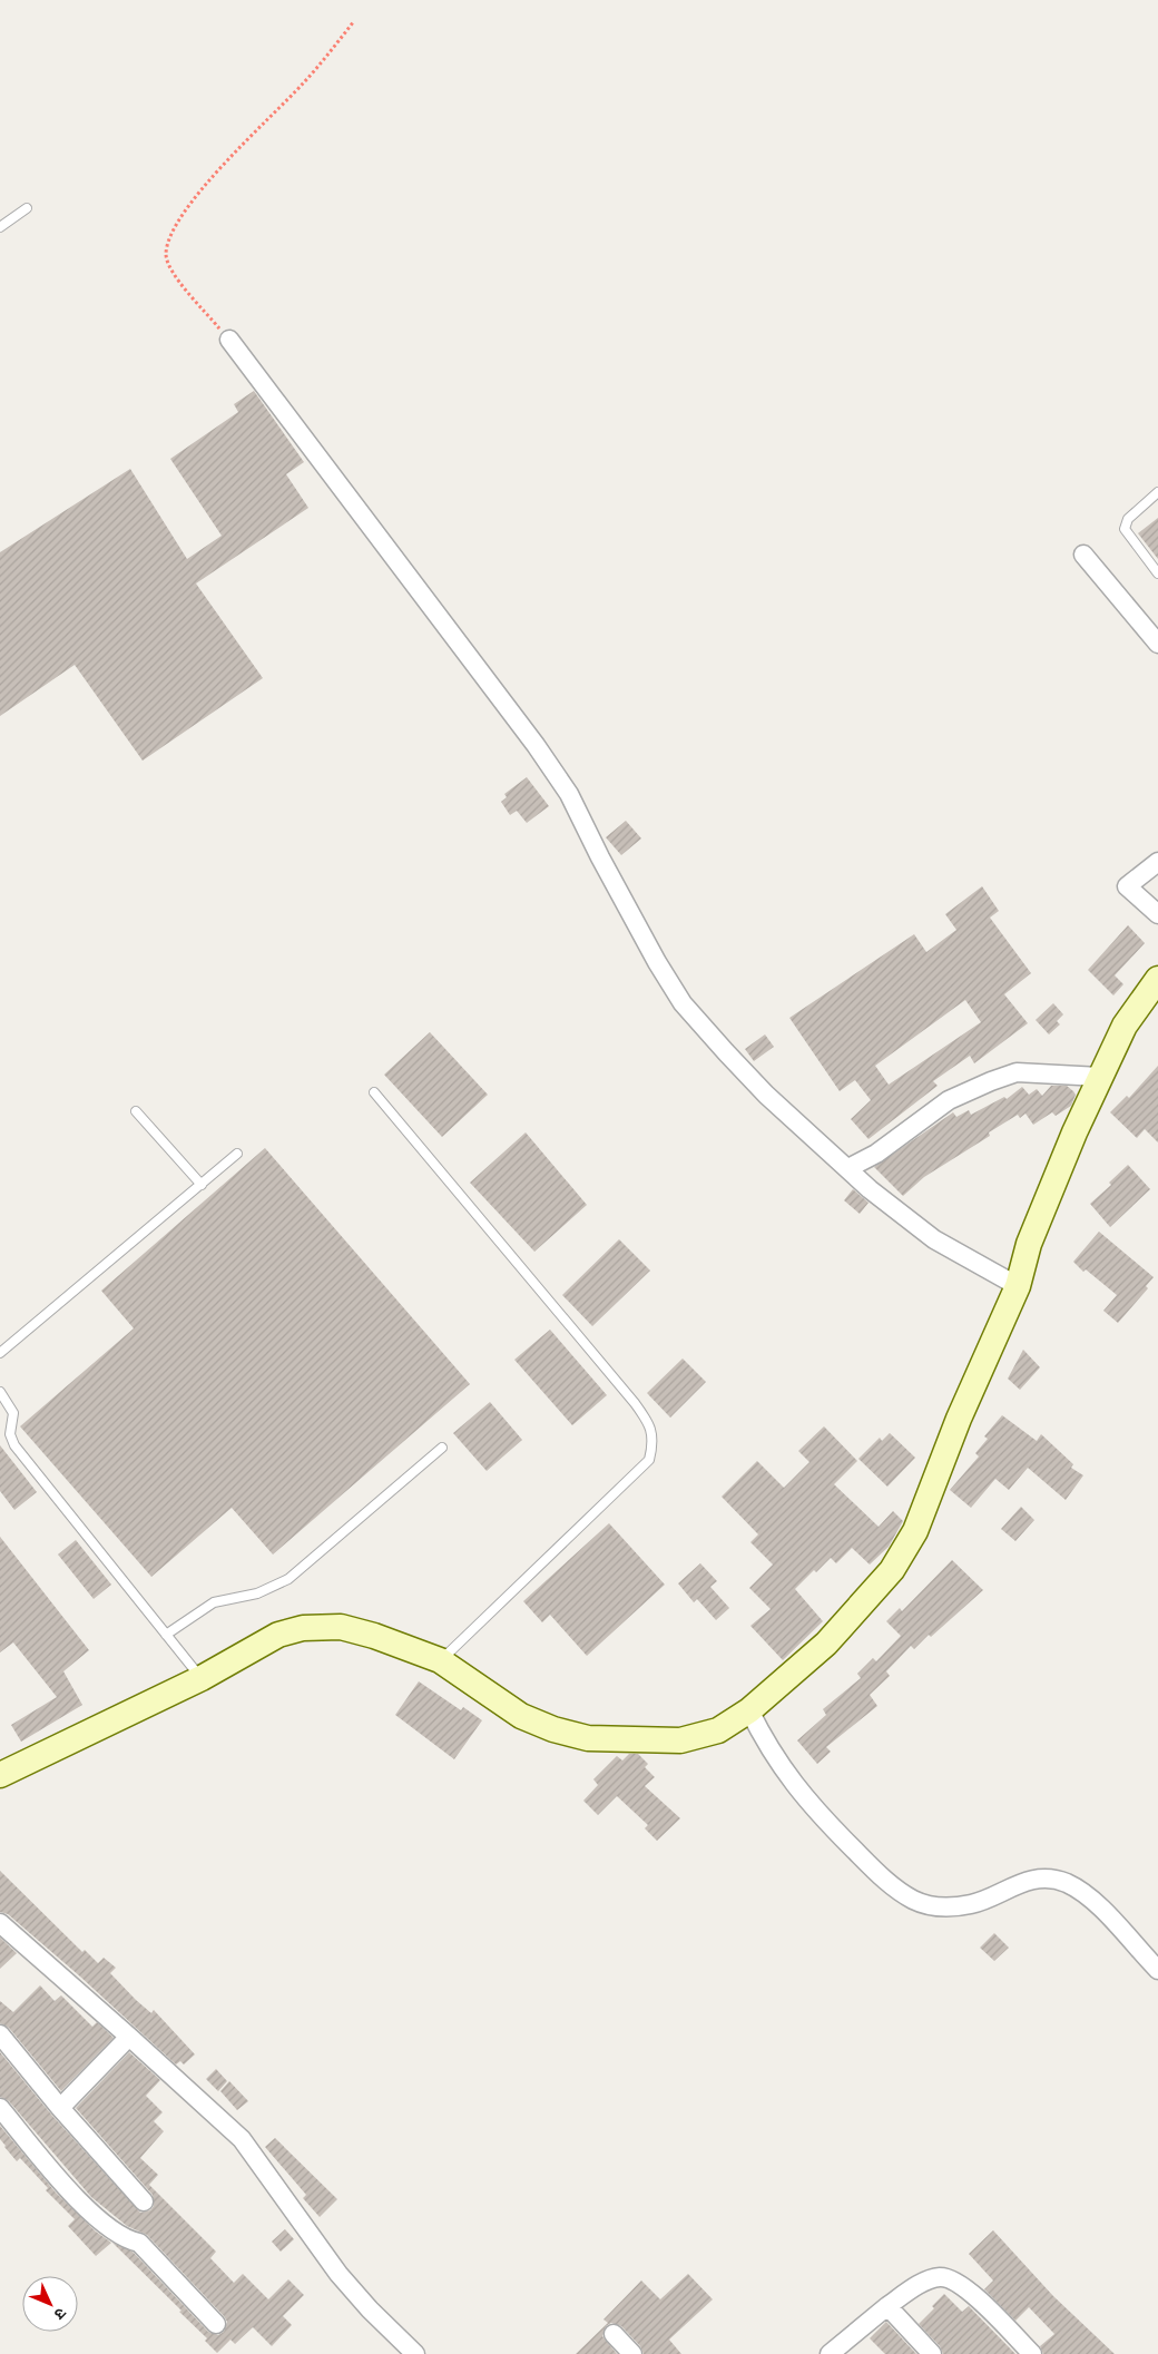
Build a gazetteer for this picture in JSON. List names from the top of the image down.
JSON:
{
  "north": "bottom right"
}
